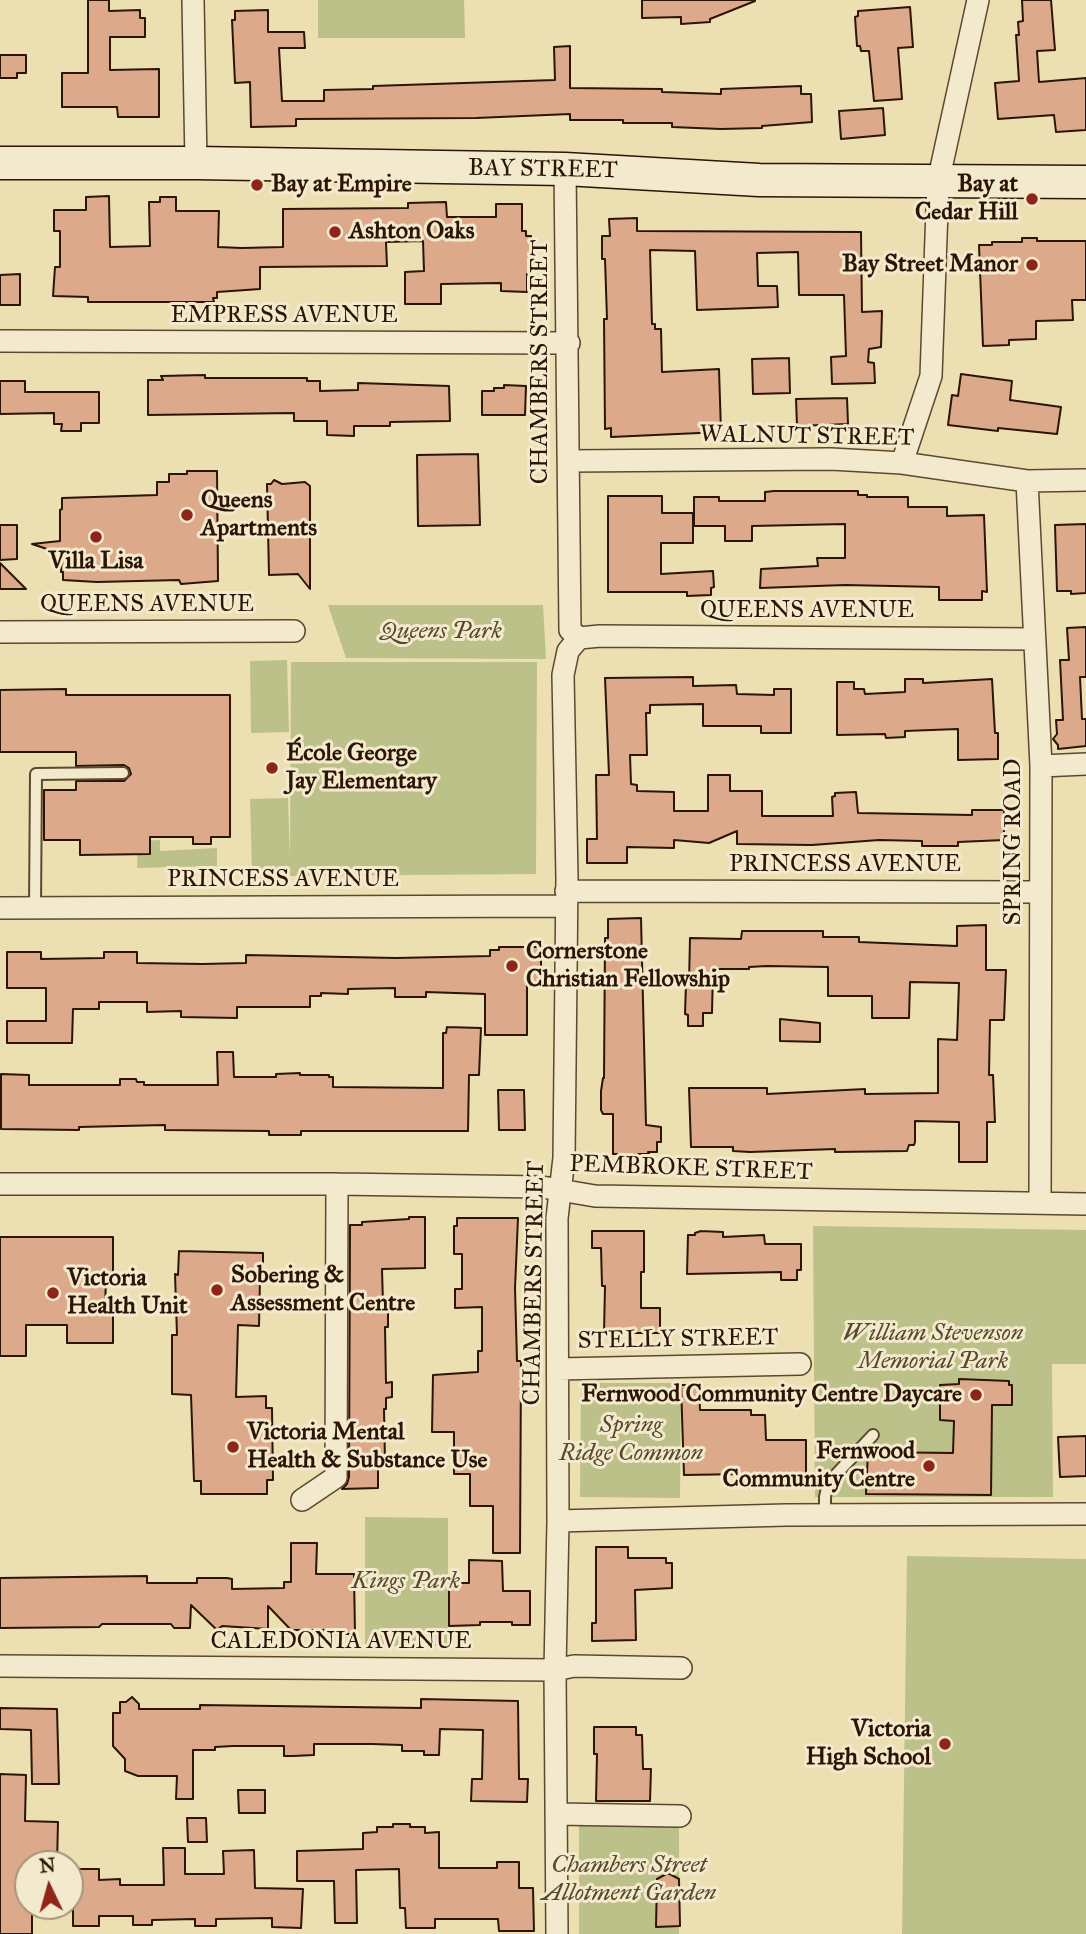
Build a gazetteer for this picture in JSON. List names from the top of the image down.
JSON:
{
  "streets": {
    "main road": ["BAY STREET"],
    "street": [
      "EMPRESS AVENUE",
      "CHAMBERS STREET",
      "WALNUT STREET",
      "QUEENS AVENUE",
      "SPRING ROAD",
      "PRINCESS AVENUE",
      "PEMBROKE STREET",
      "STELLY STREET",
      "CALEDONIA AVENUE"
    ]
  },
  "crossings": [
    ["BAY STREET", "CHAMBERS STREET"],
    ["EMPRESS AVENUE", "CHAMBERS STREET"],
    ["CHAMBERS STREET", "WALNUT STREET"],
    ["CHAMBERS STREET", "QUEENS AVENUE"],
    ["CHAMBERS STREET", "PRINCESS AVENUE"],
    ["CHAMBERS STREET", "PEMBROKE STREET"],
    ["CHAMBERS STREET", "STELLY STREET"],
    ["CHAMBERS STREET", "CALEDONIA AVENUE"],
    ["WALNUT STREET", "SPRING ROAD"],
    ["QUEENS AVENUE", "SPRING ROAD"],
    ["SPRING ROAD", "PRINCESS AVENUE"],
    ["SPRING ROAD", "PEMBROKE STREET"]
  ],
  "parks": [
    "Queens Park",
    "William Stevenson Memorial Park",
    "Spring Ridge Common",
    "Kings Park",
    "Chambers Street Allotment Garden"
  ],
  "places": [
    "Bay at Empire",
    "Bay at Cedar Hill",
    "Ashton Oaks",
    "Bay Street Manor",
    "Queens Apartments",
    "Villa Lisa",
    "École George Jay Elementary",
    "Cornerstone Christian Fellowship",
    "Sobering & Assessment Centre",
    "Victoria Health Unit",
    "Fernwood Community Centre Daycare",
    "Victoria Mental Health & Substance Use",
    "Fernwood Community Centre",
    "Victoria High School"
  ],
  "north": "top"
}
